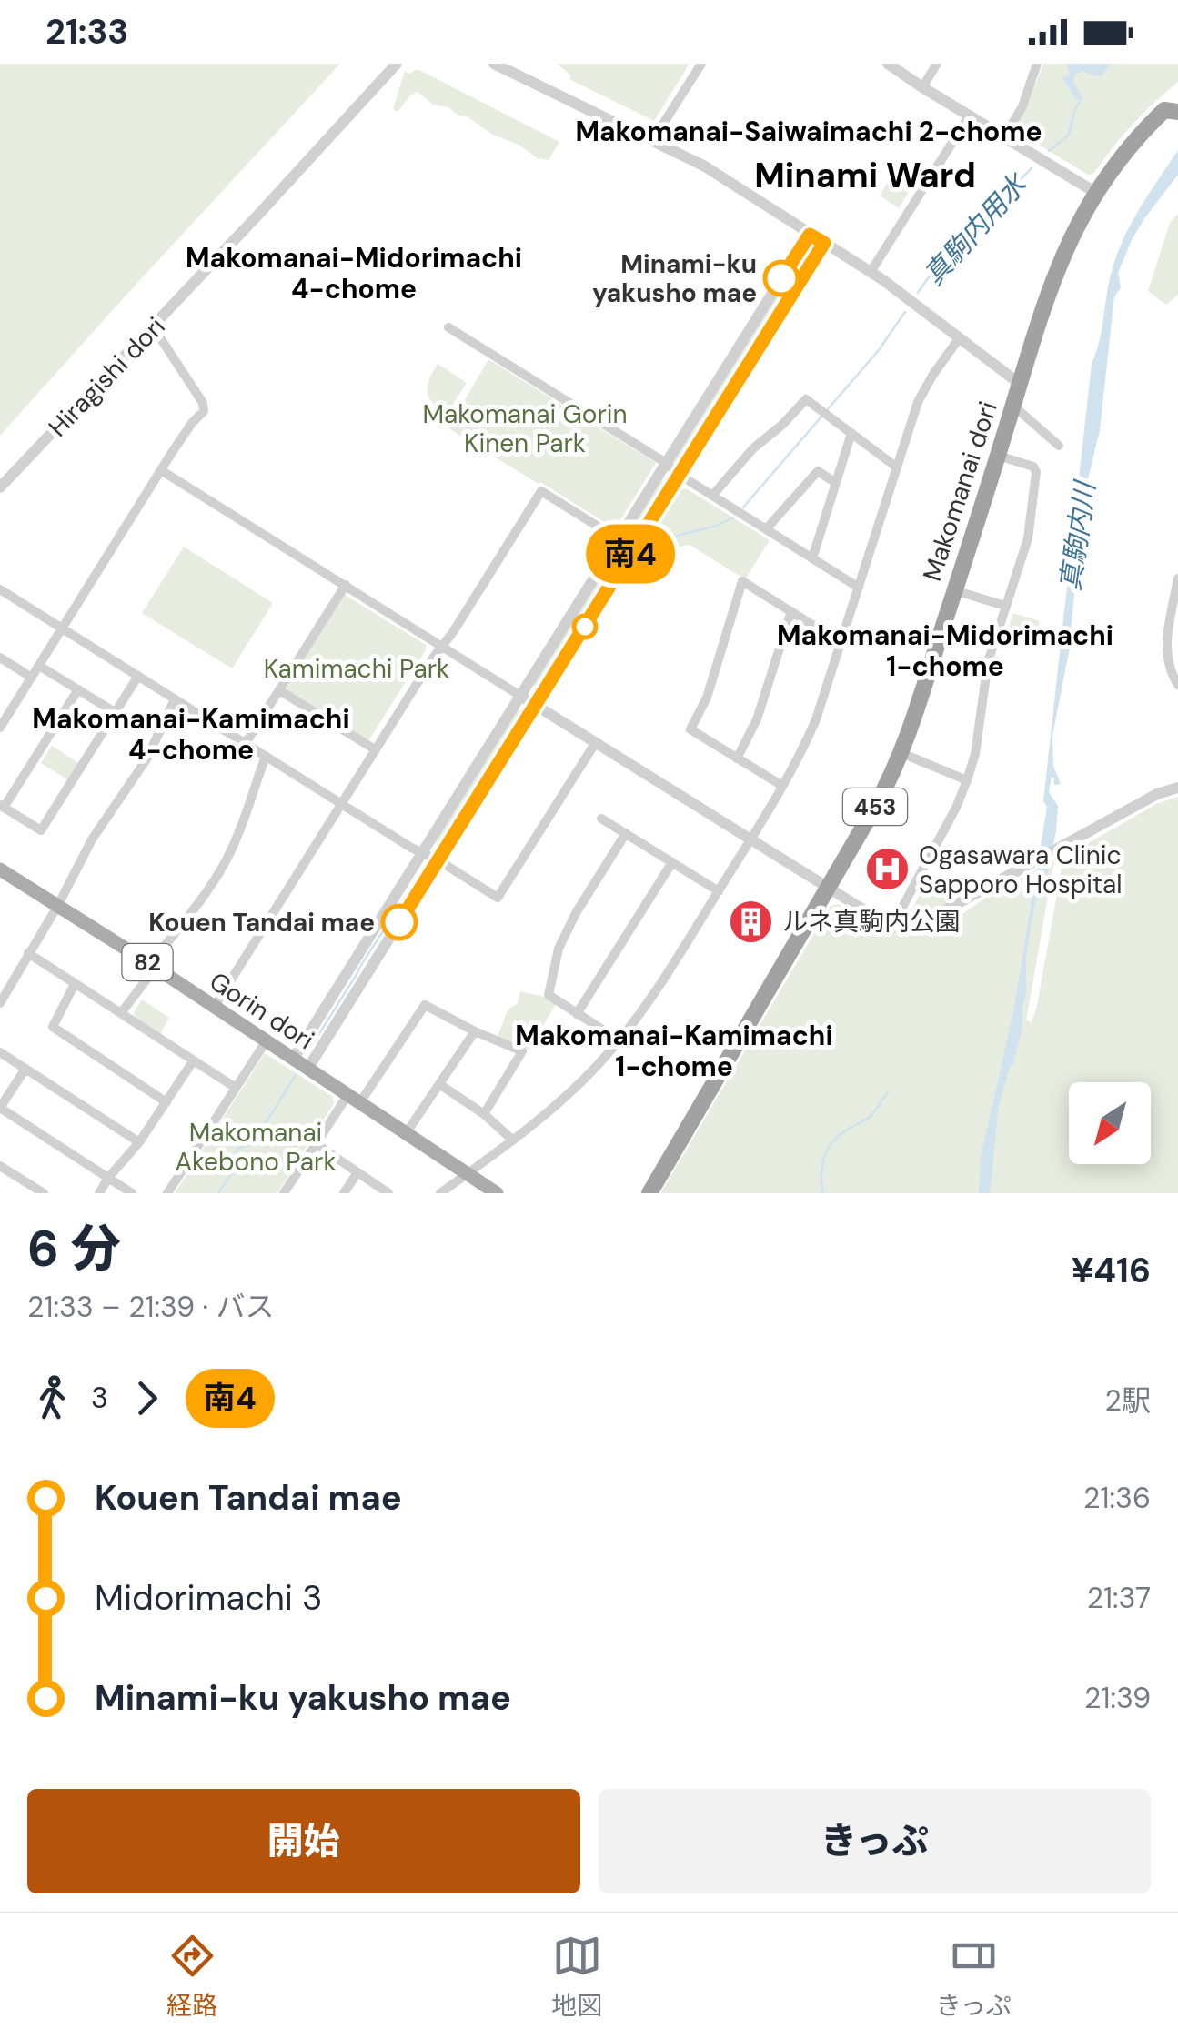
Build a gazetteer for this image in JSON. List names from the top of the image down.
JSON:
{
  "streets": {
    "highway": ["Makomanai dori", "453"],
    "main road": ["82", "Gorin dori"],
    "street": ["Hiragishi dori"]
  },
  "districts": [
    "Makomanai-Saiwaimachi 2-chome",
    "Minami Ward",
    "Makomanai-Midorimachi 4-chome",
    "Makomanai-Midorimachi 1-chome",
    "Makomanai-Kamimachi 4-chome",
    "Makomanai-Kamimachi 1-chome"
  ],
  "water": ["真駒内用水", "真駒内川"],
  "parks": ["Makomanai Gorin Kinen Park", "Kamimachi Park", "Makomanai Akebono Park"],
  "places": {
    "other": ["Minami-ku yakusho mae", "Kouen Tandai mae"],
    "hospital": ["Ogasawara Clinic Sapporo Hospital"],
    "building": ["ルネ真駒内公園"]
  },
  "lines": ["bus line 南4"],
  "north": "bottom left",
  "page": {
    "status": "21:33",
    "on_map": "南4",
    "heading": ["6 分", "21:33 – 21:39 · バス", "¥416"],
    "legs": ["3", "南4", "2駅"],
    "list": [
      {
        "name": "Kouen Tandai mae",
        "value": "21:36"
      },
      {
        "name": "Midorimachi 3",
        "value": "21:37"
      },
      {
        "name": "Minami-ku yakusho mae",
        "value": "21:39"
      }
    ],
    "buttons": ["開始", "きっぷ"],
    "tabs": ["経路", "地図", "きっぷ"]
  }
}
